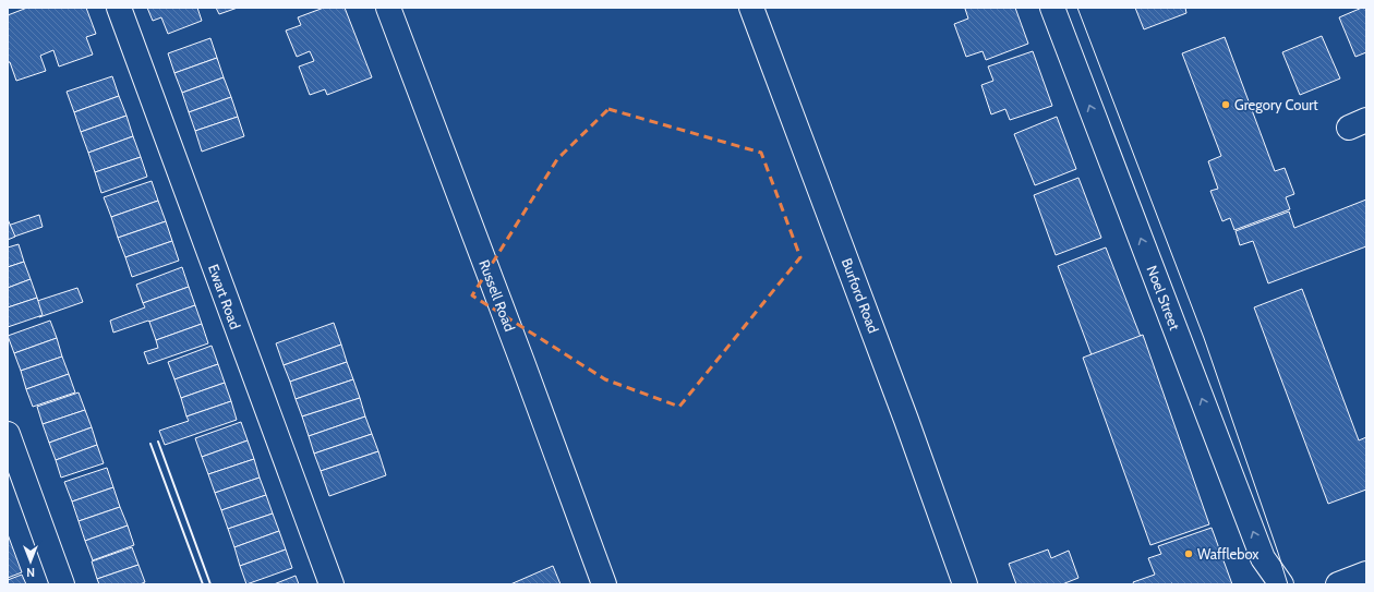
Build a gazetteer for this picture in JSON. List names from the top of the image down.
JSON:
{
  "streets": {
    "street": [
      "Russell Road",
      "Burford Road",
      "Ewart Road",
      "Noel Street"
    ]
  },
  "one_way": ["Noel Street"],
  "places": ["Gregory Court", "Wafflebox"],
  "north": "bottom"
}
